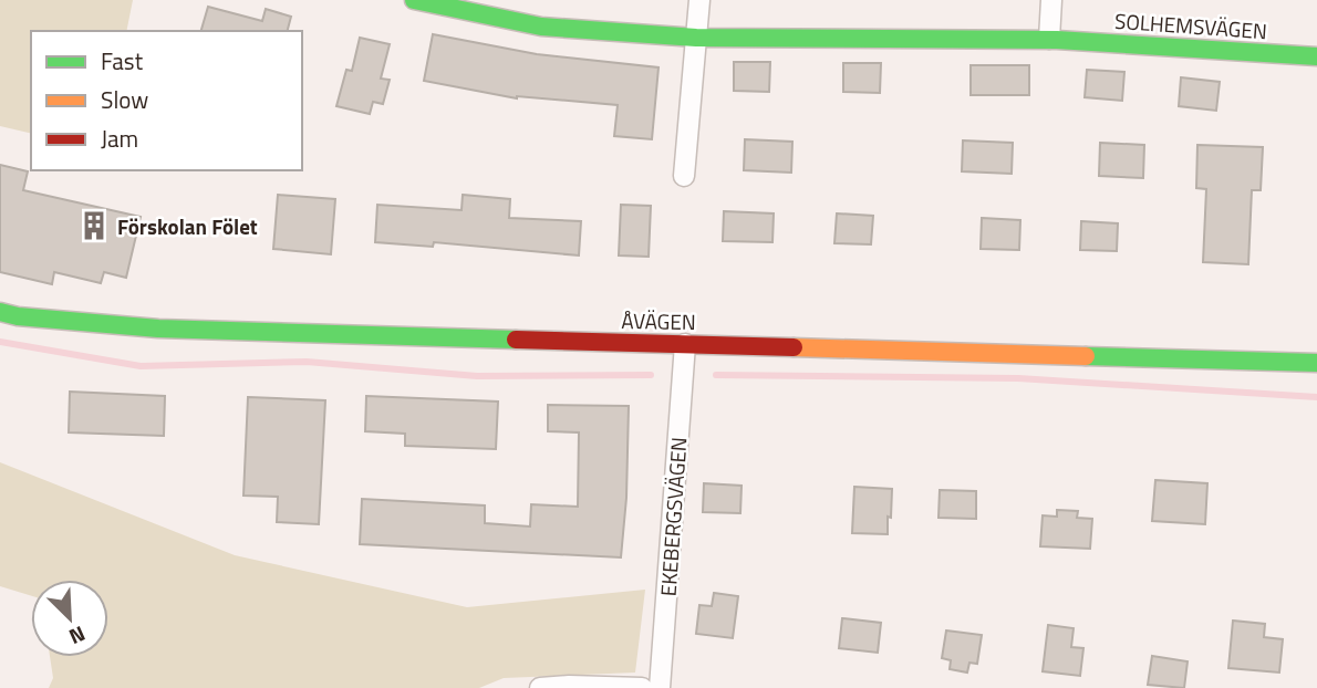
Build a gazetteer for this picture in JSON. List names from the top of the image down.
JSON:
{
  "streets": {
    "street": ["SOLHEMSVÄGEN", "ÅVÄGEN", "EKEBERGSVÄGEN"]
  },
  "crossings": [
    ["ÅVÄGEN", "EKEBERGSVÄGEN"]
  ],
  "places": {
    "building": ["Förskolan Fölet"]
  },
  "legend": ["Fast", "Slow", "Jam"],
  "north": "bottom right"
}
